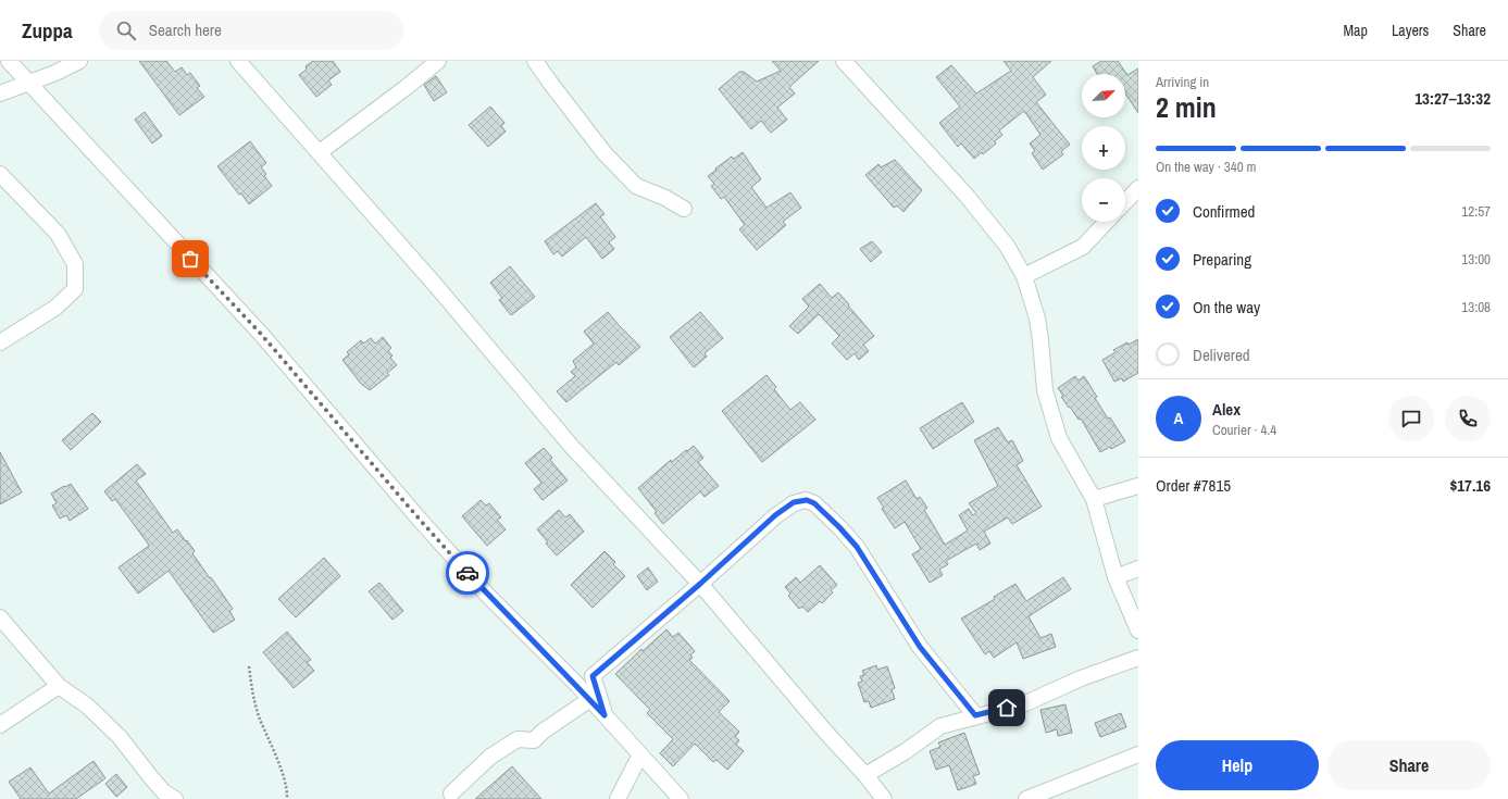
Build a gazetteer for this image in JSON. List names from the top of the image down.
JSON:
{
  "north": "top right",
  "page": {
    "header": "Zuppa",
    "search": "Search here",
    "nav": ["Map", "Layers", "Share"],
    "heading": ["2 min", "Arriving in", "13:27–13:32"],
    "panel": [
      "Alex",
      "Courier · 4.4",
      "Order #7815",
      "$17.16"
    ],
    "map_buttons": ["+", "−"],
    "bar": "On the way · 340 m",
    "list": [
      ["Confirmed", "12:57"],
      ["Preparing", "13:00"],
      ["On the way", "13:08"],
      "Delivered"
    ],
    "round": "A",
    "buttons": ["Help", "Share"]
  }
}
